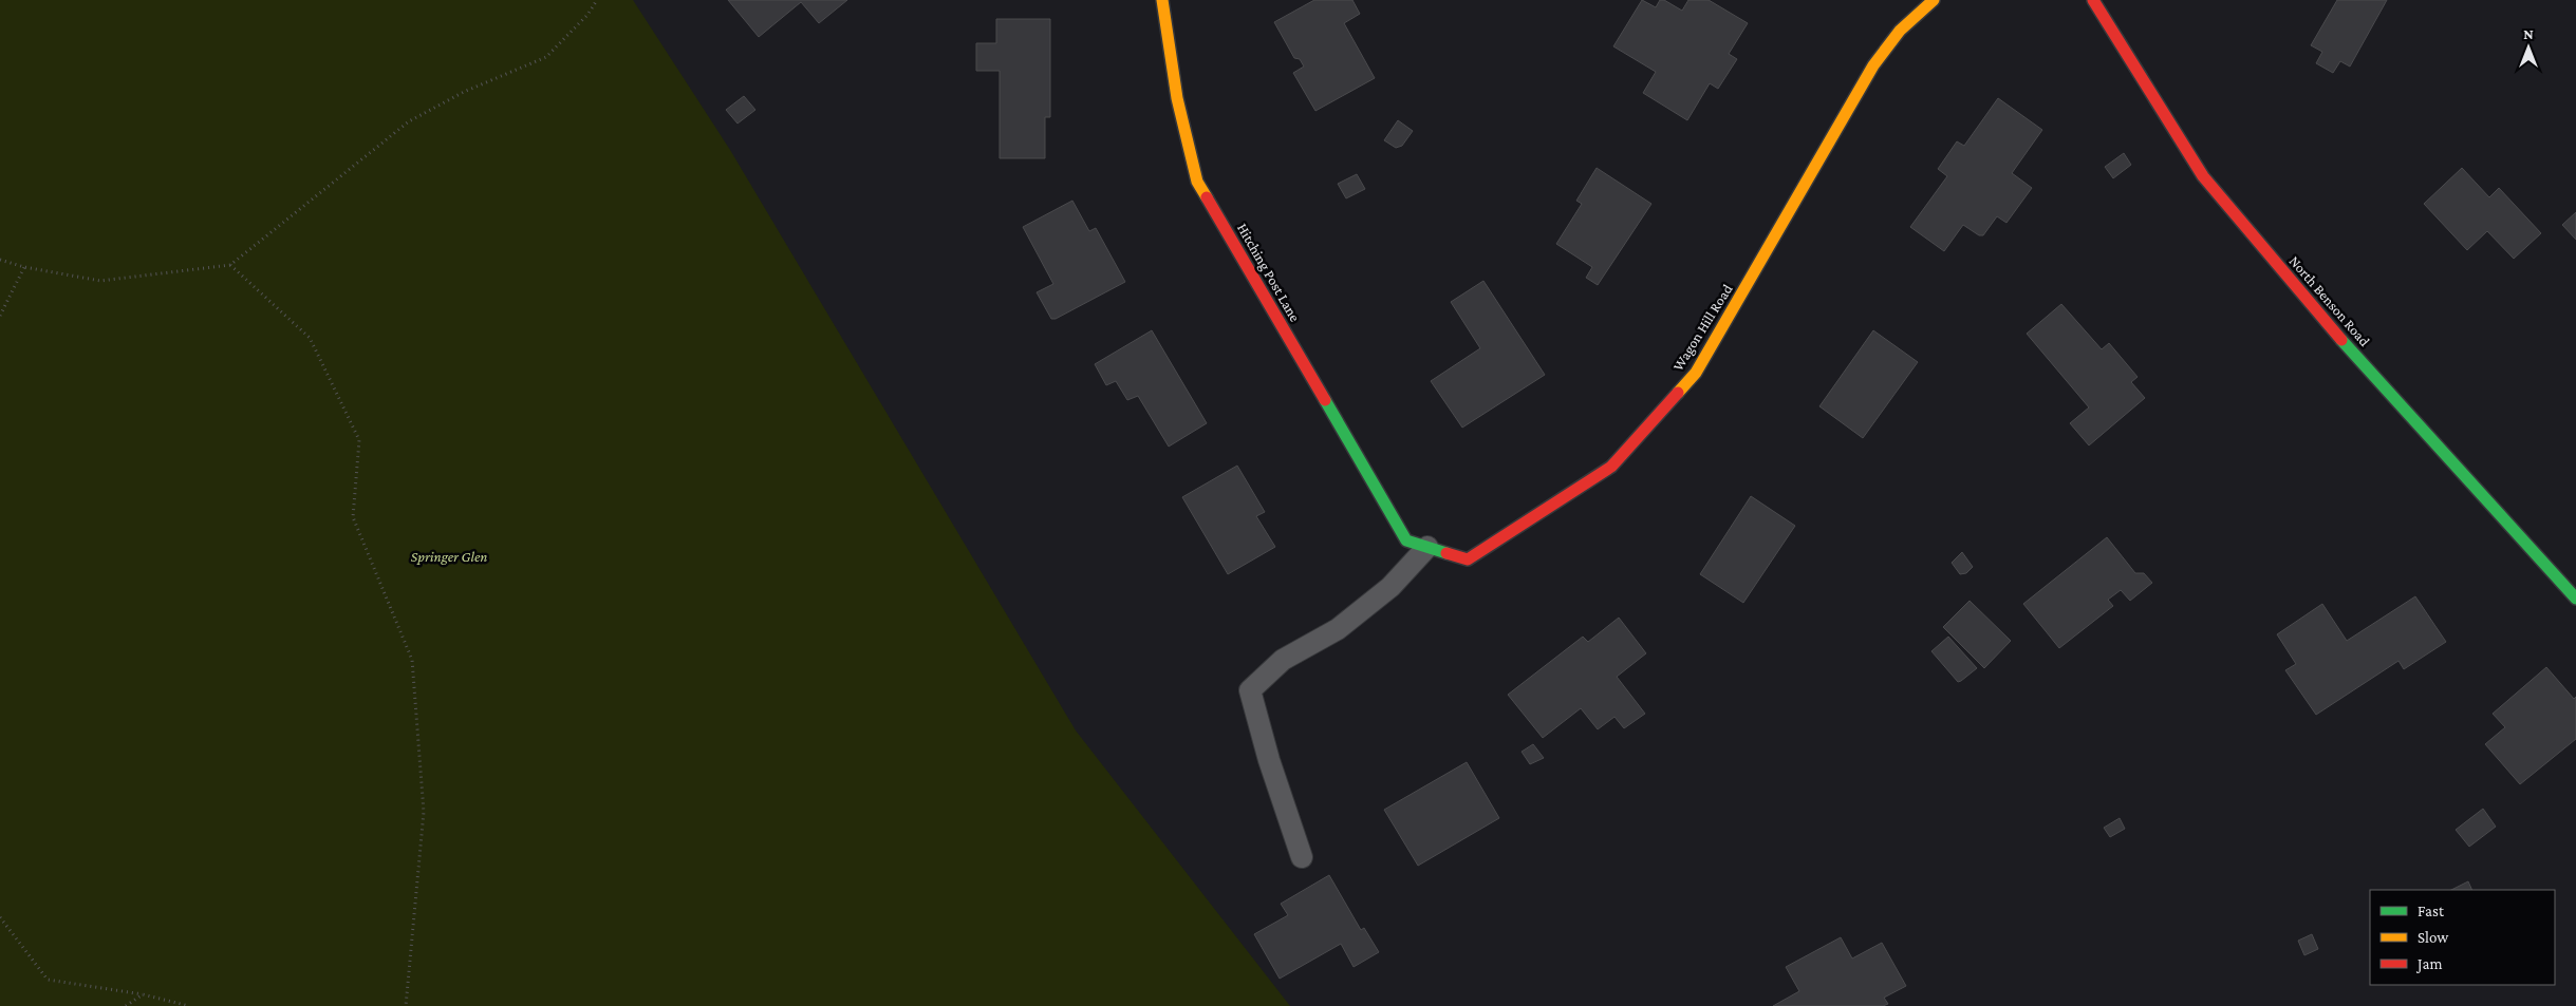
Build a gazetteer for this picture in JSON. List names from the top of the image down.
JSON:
{
  "streets": {
    "street": ["Hitching Post Lane", "North Benson Road", "Wagon Hill Road"]
  },
  "crossings": [
    ["Hitching Post Lane", "Wagon Hill Road"]
  ],
  "parks": ["Springer Glen"],
  "legend": ["Fast", "Slow", "Jam"],
  "north": "top"
}
